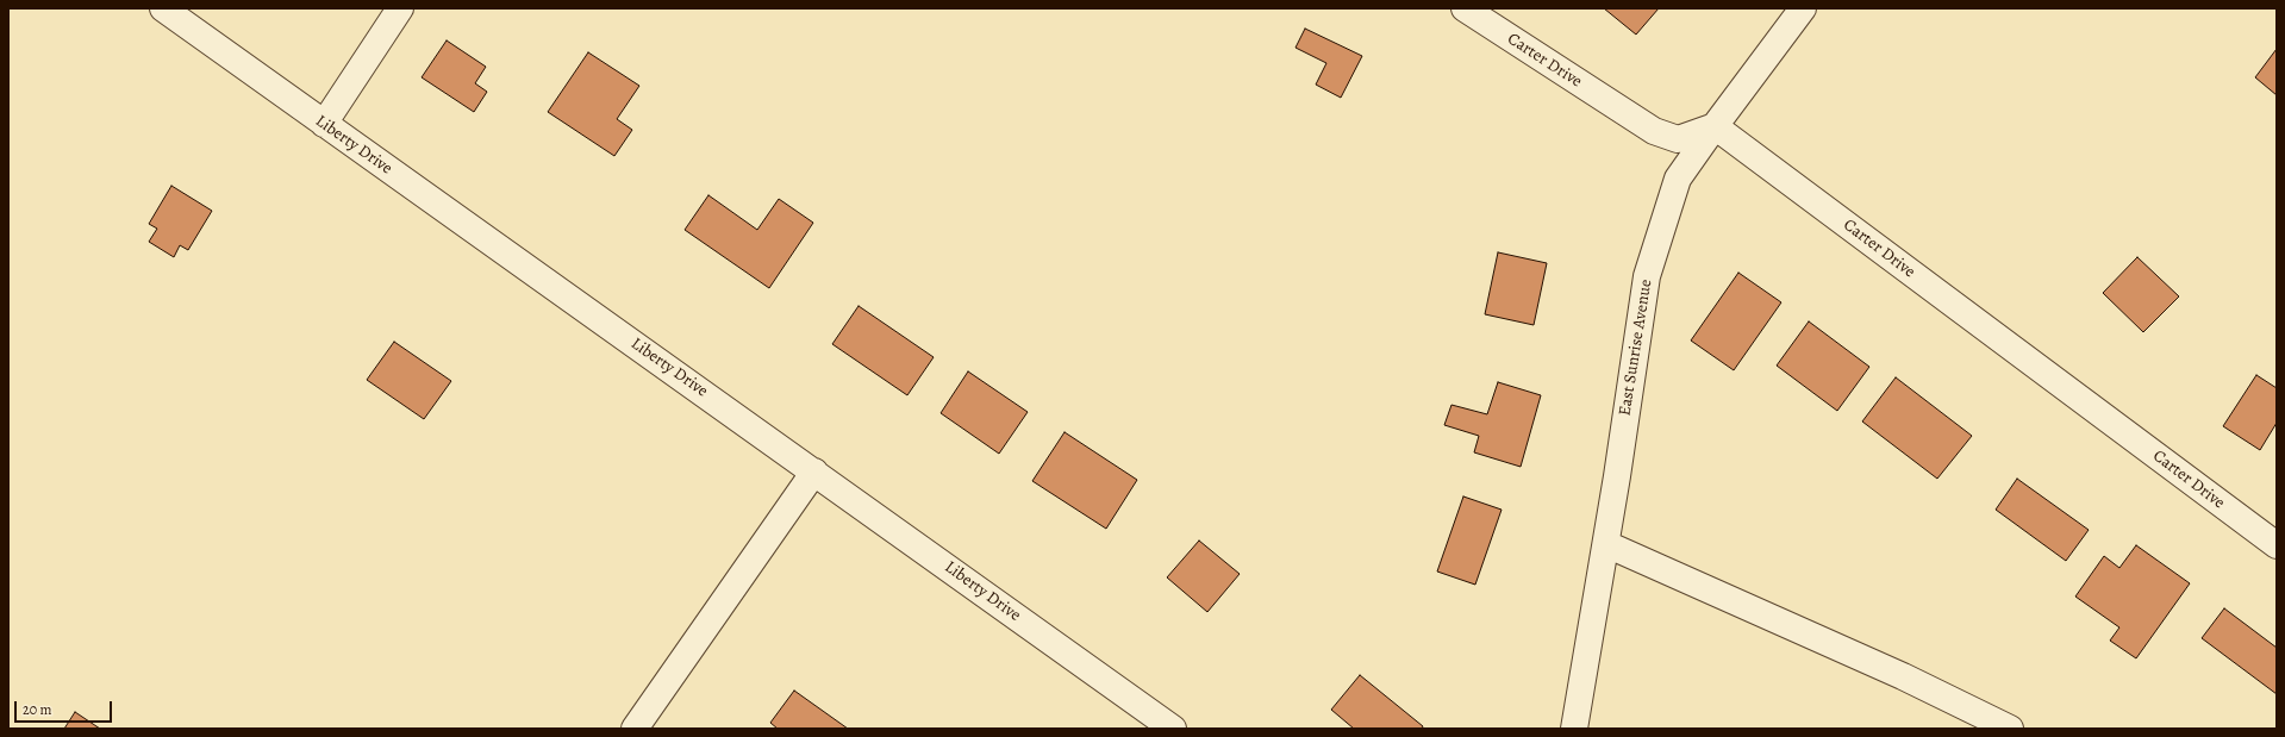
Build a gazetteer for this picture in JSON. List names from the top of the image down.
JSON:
{
  "streets": {
    "street": ["Carter Drive", "Liberty Drive", "East Sunrise Avenue"]
  },
  "crossings": [
    ["Carter Drive", "East Sunrise Avenue"]
  ],
  "scale_bar": "20 m"
}
